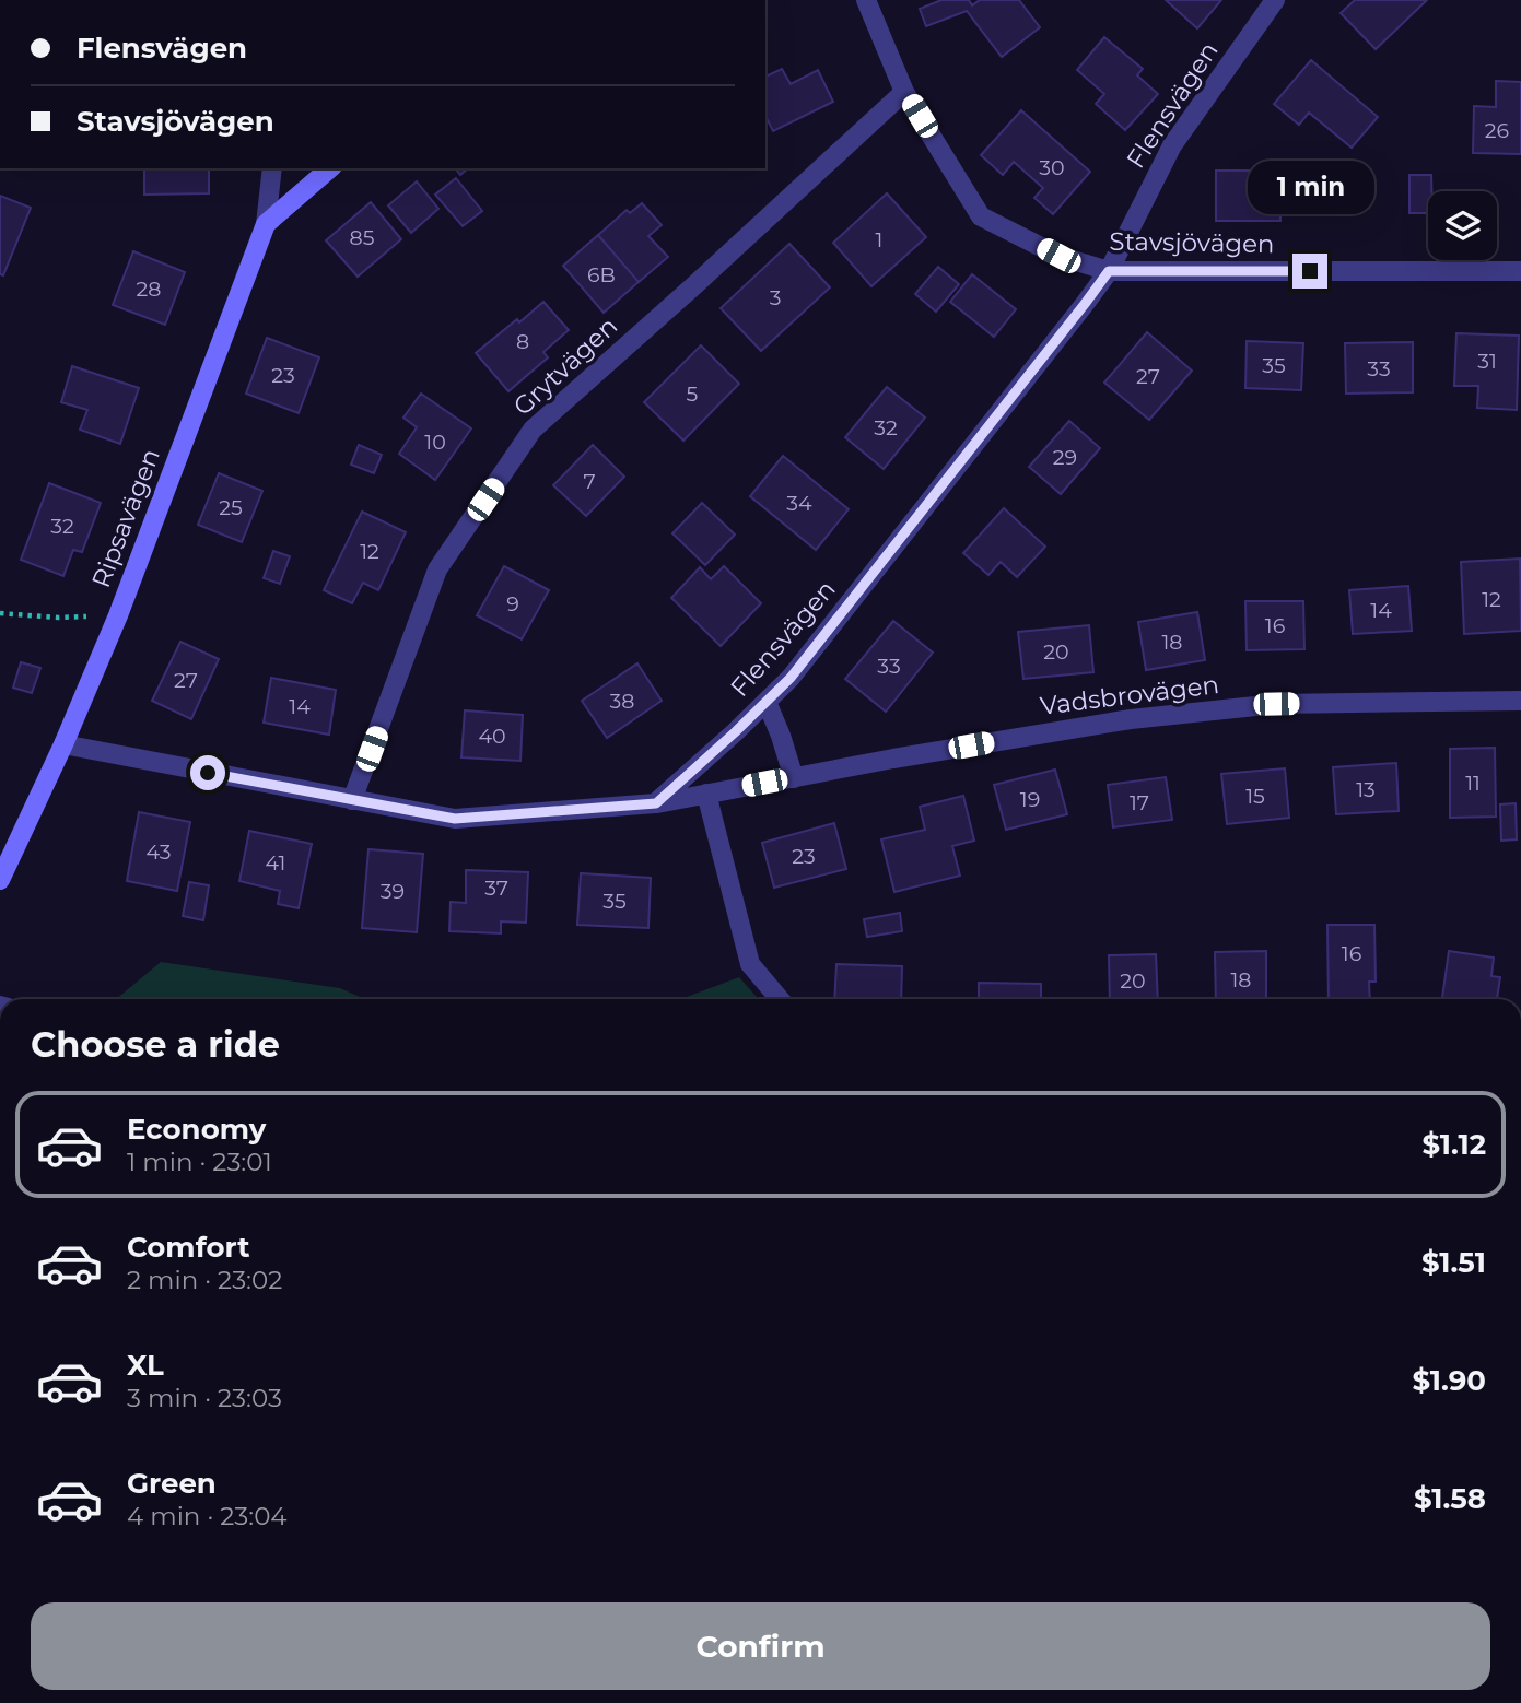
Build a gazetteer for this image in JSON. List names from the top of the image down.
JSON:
{
  "streets": {
    "street": [
      "Flensvägen",
      "Stavsjövägen",
      "Grytvägen",
      "Ripsavägen",
      "Vadsbrovägen"
    ]
  },
  "crossings": [
    ["Flensvägen", "Stavsjövägen"],
    ["Flensvägen", "Vadsbrovägen"],
    ["Stavsjövägen", "Grytvägen"]
  ],
  "house_numbers": [
    "26",
    "30",
    "85",
    "1",
    "6B",
    "28",
    "3",
    "8",
    "31",
    "35",
    "33",
    "23",
    "27",
    "5",
    "32",
    "10",
    "29",
    "7",
    "34",
    "25",
    "32",
    "12",
    "12",
    "9",
    "14",
    "16",
    "18",
    "20",
    "33",
    "27",
    "38",
    "14",
    "40",
    "11",
    "13",
    "15",
    "19",
    "17",
    "43",
    "23",
    "41",
    "37",
    "39",
    "35",
    "16",
    "18",
    "20"
  ],
  "page": {
    "banner": ["Flensvägen", "Stavsjövägen"],
    "bubble": "1 min",
    "heading": "Choose a ride",
    "list": [
      {
        "name": "Economy",
        "note": "1 min · 23:01",
        "value": "$1.12"
      },
      {
        "name": "Comfort",
        "note": "2 min · 23:02",
        "value": "$1.51"
      },
      {
        "name": "XL",
        "note": "3 min · 23:03",
        "value": "$1.90"
      },
      {
        "name": "Green",
        "note": "4 min · 23:04",
        "value": "$1.58"
      }
    ],
    "buttons": "Confirm"
  }
}
